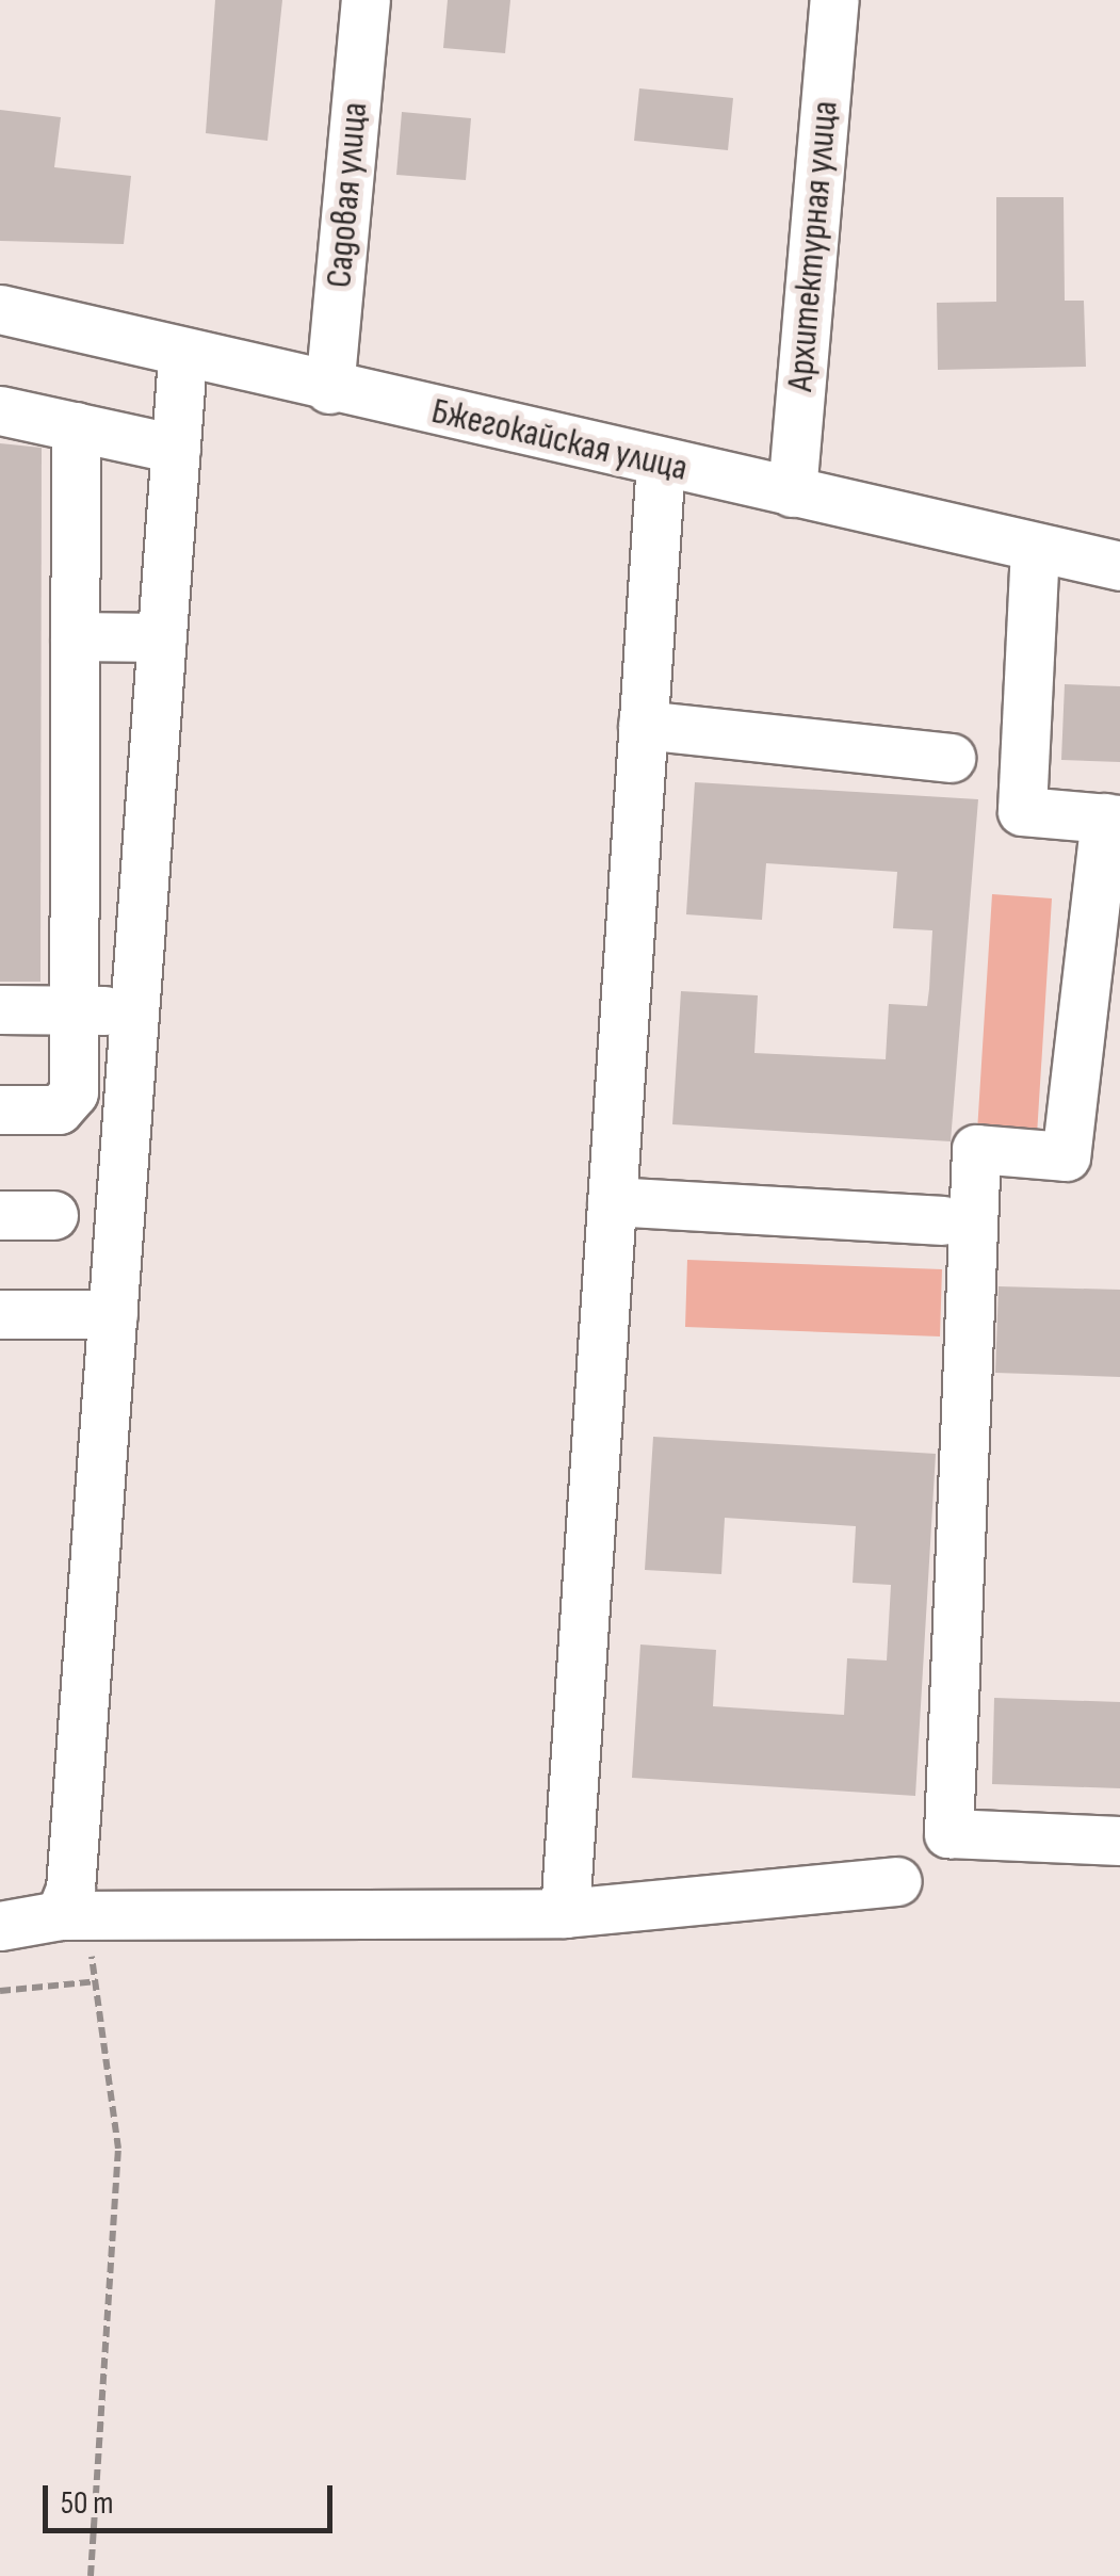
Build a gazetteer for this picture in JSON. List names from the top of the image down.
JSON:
{
  "streets": {
    "street": ["Садовая улица", "Архитектурная улица", "Бжегокайская улица"]
  },
  "crossings": [
    ["Садовая улица", "Бжегокайская улица"],
    ["Архитектурная улица", "Бжегокайская улица"]
  ],
  "scale_bar": "50 m"
}
